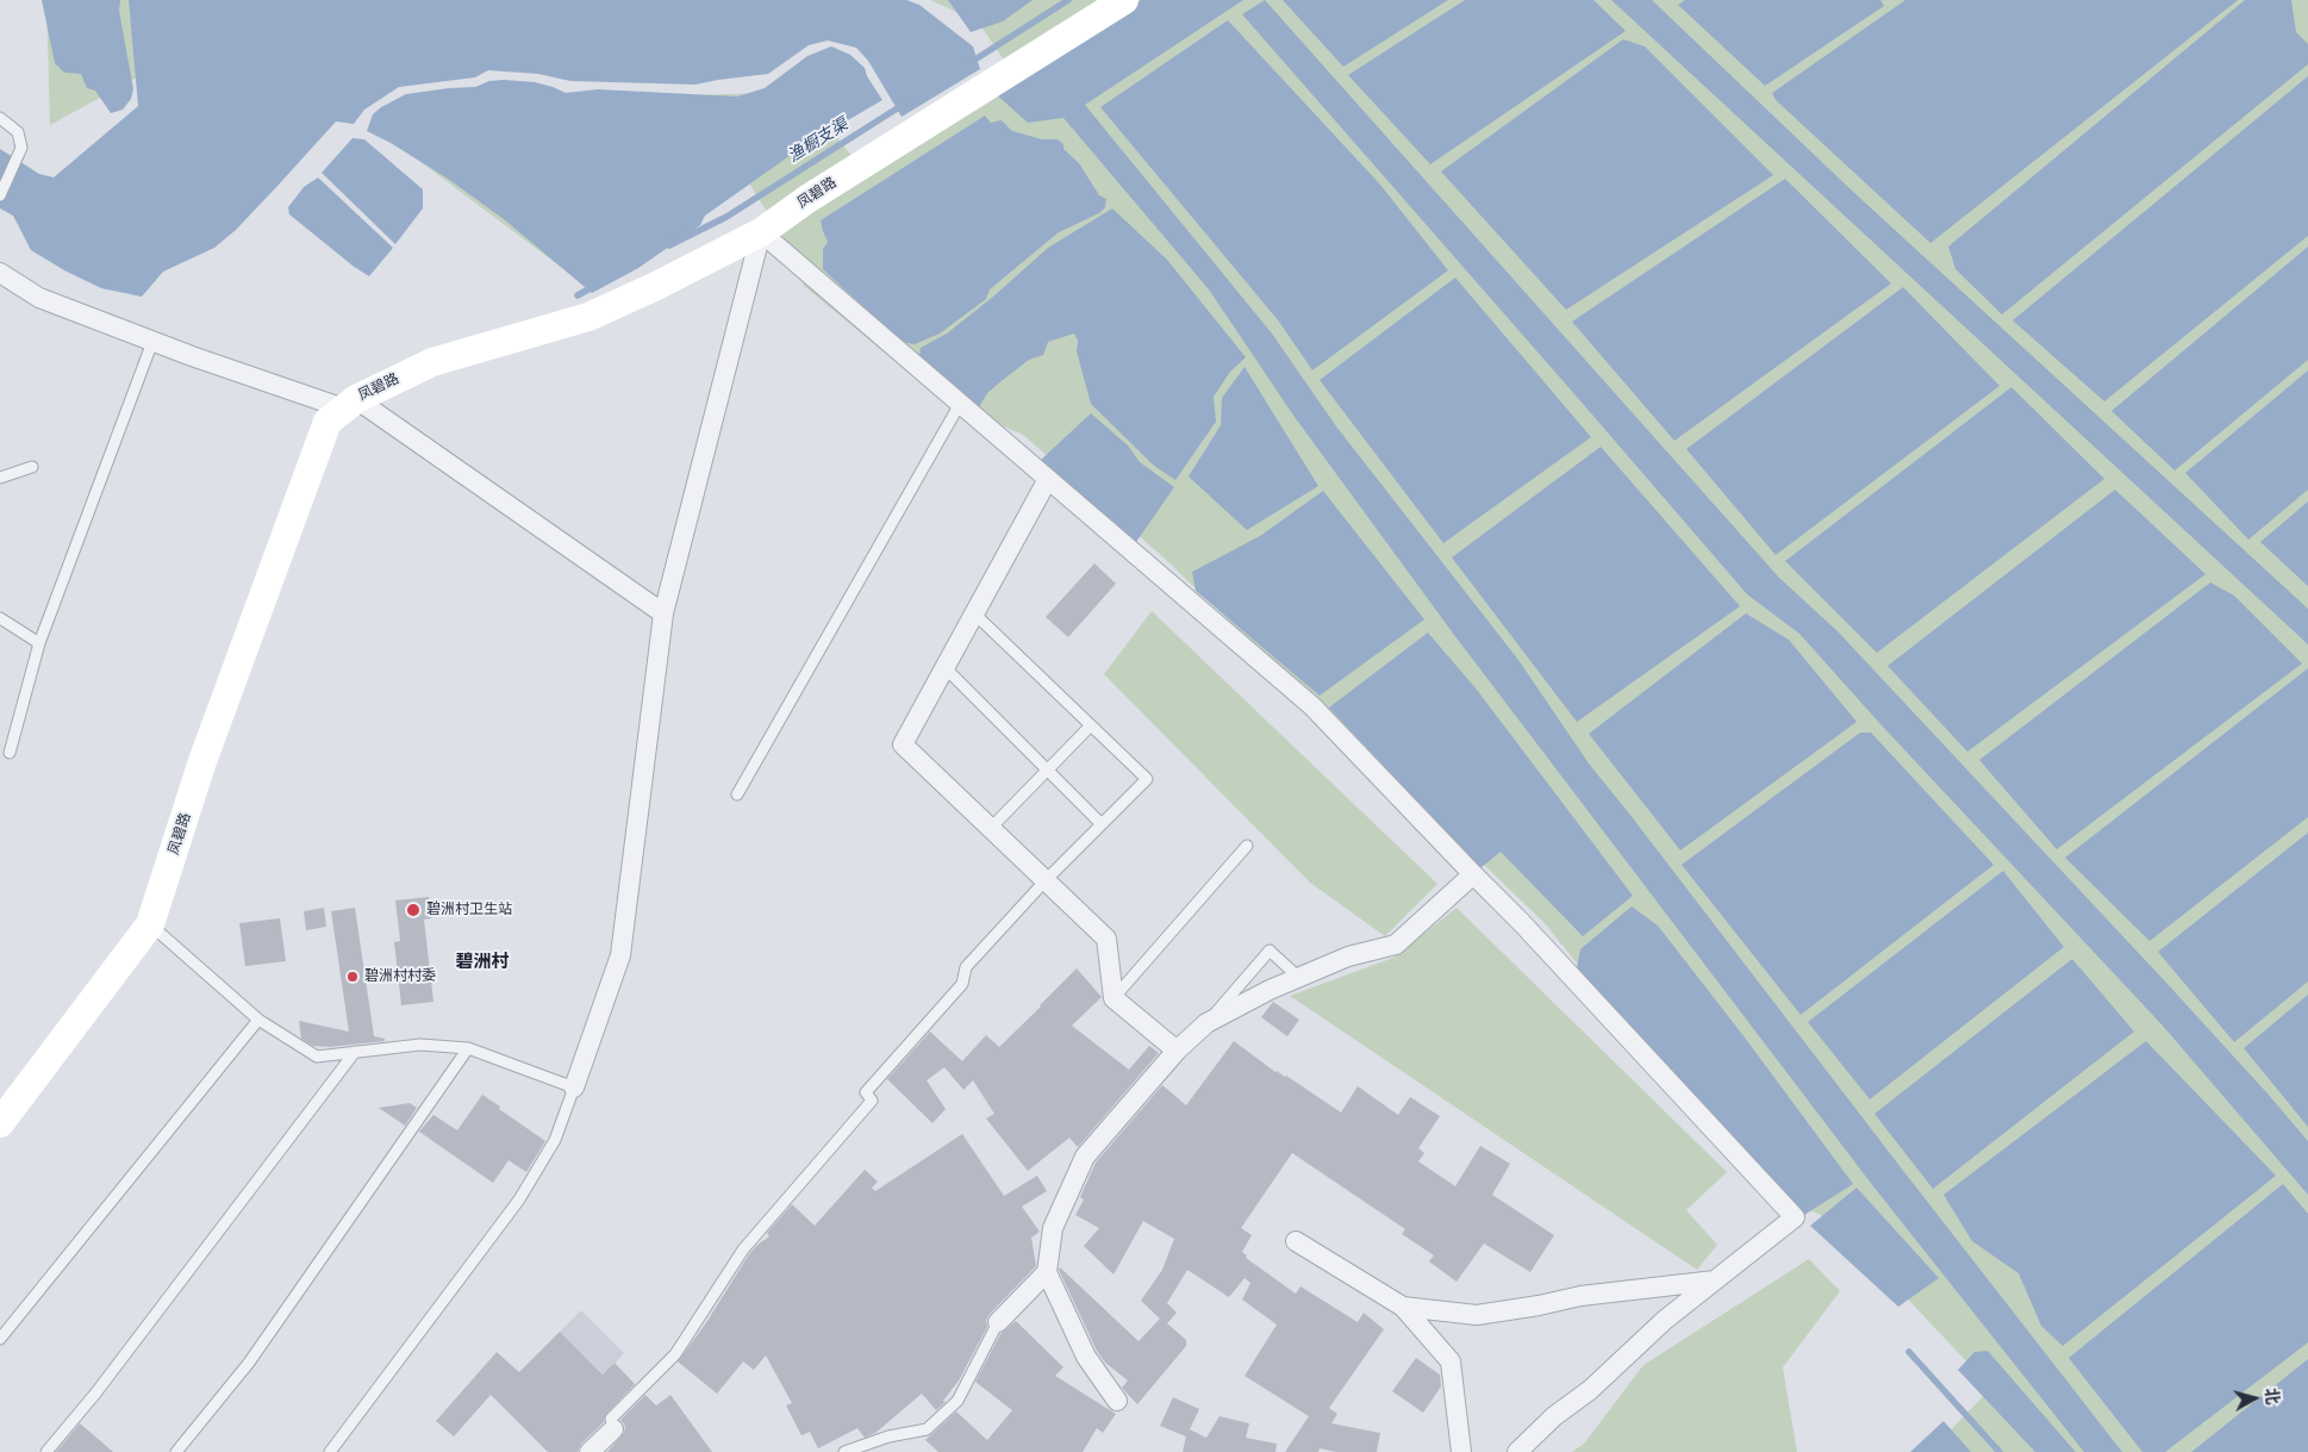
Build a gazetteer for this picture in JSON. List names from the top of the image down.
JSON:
{
  "streets": {
    "main road": ["凤碧路"]
  },
  "districts": ["碧洲村"],
  "water": ["渔橱支渠"],
  "places": ["碧洲村卫生站", "碧洲村村委"],
  "north": "right"
}
